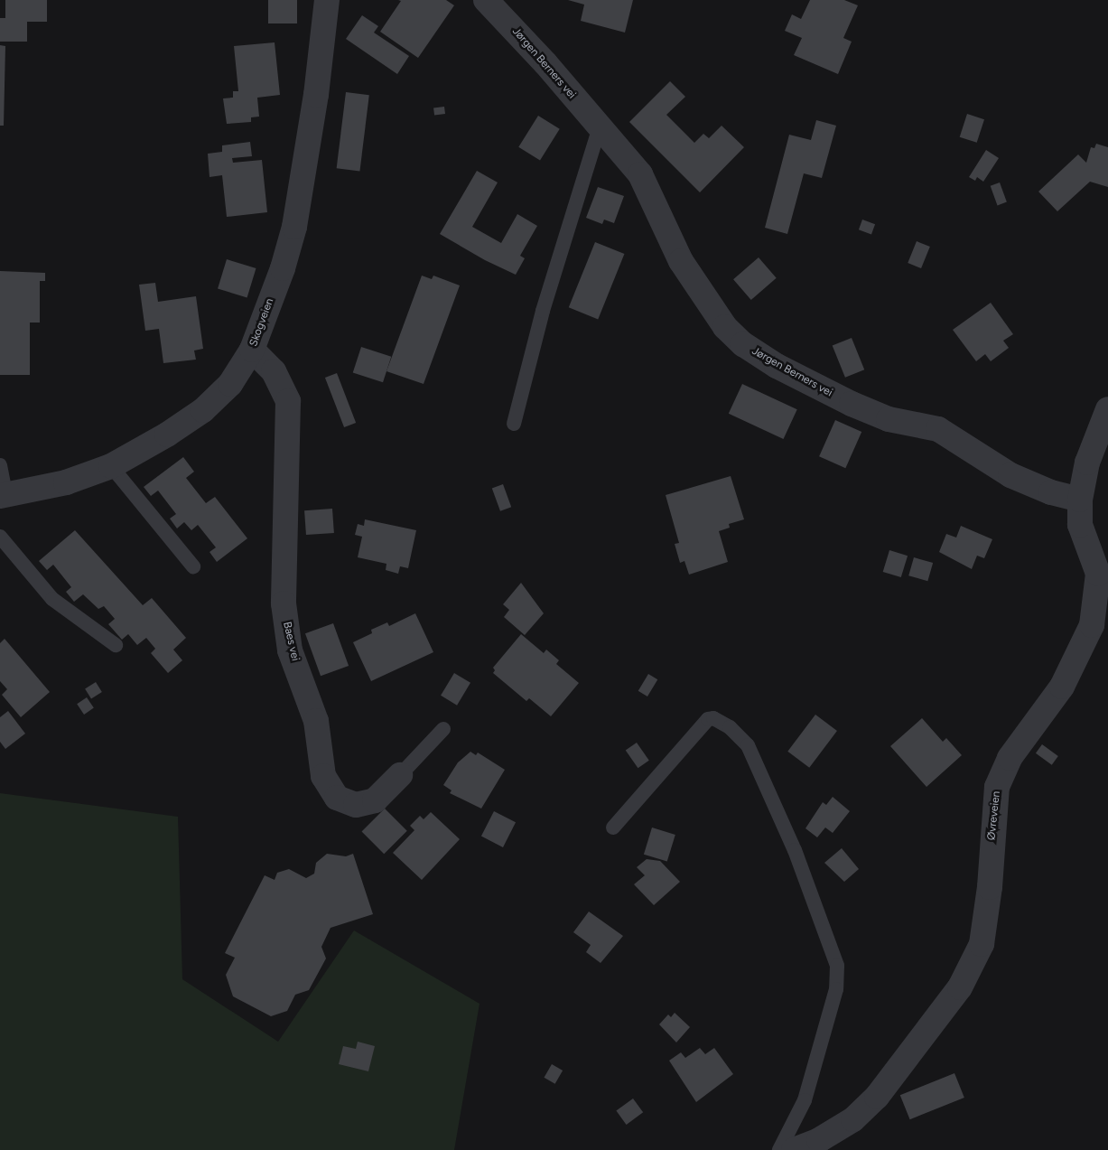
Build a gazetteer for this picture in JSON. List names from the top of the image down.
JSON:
{
  "streets": {
    "street": [
      "Jørgen Berners vei",
      "Skogveien",
      "Baes vei",
      "Øvreveien"
    ]
  },
  "crossings": [
    ["Jørgen Berners vei", "Øvreveien"],
    ["Skogveien", "Baes vei"]
  ]
}
